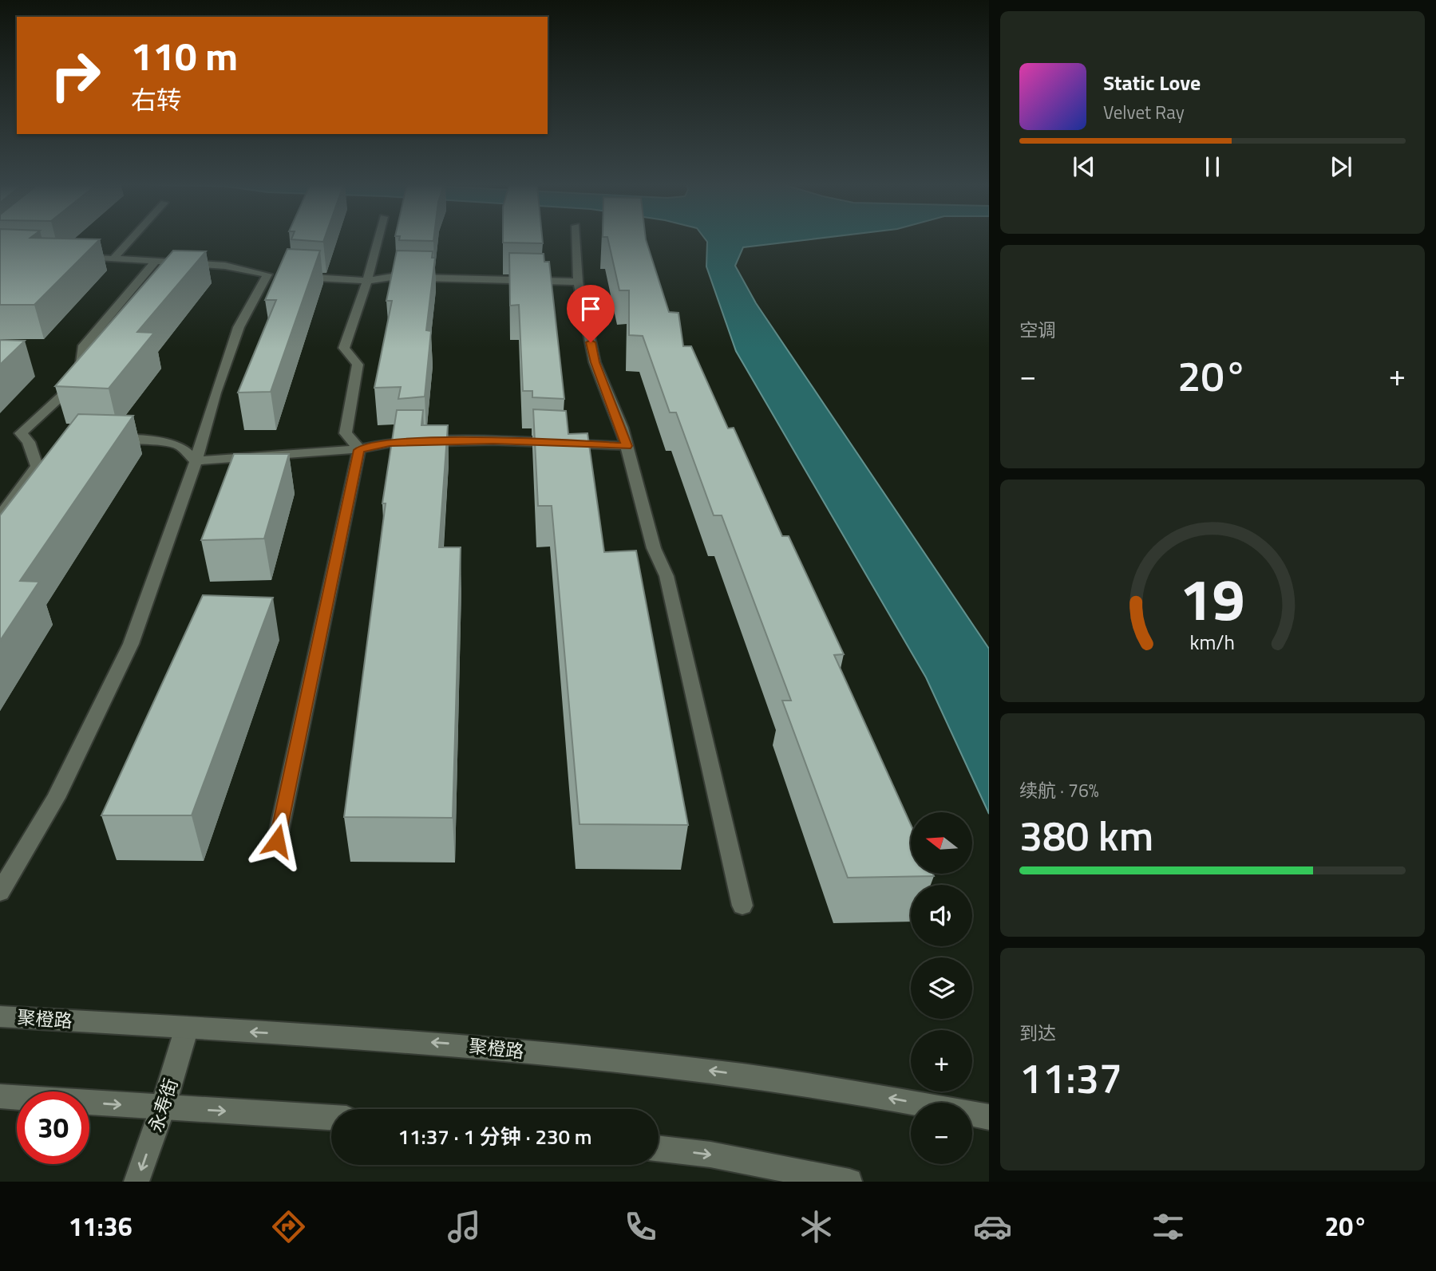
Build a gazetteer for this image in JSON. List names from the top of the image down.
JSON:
{
  "streets": {
    "street": ["聚橙路", "永寿街"]
  },
  "crossings": [
    ["聚橙路", "永寿街"]
  ],
  "one_way": ["永寿街"],
  "north": "left",
  "page": {
    "turn": ["110 m", "右转"],
    "song": ["Static Love", "Velvet Ray"],
    "tile": [
      "空调",
      ["续航 · 76%", "380 km"],
      ["到达", "11:37"]
    ],
    "heat": ["−", "20°", "+"],
    "map_buttons": ["+", "−"],
    "limit": "30",
    "trip": "11:37 · 1 分钟 · 230 m",
    "tabs": ["11:36", "20°"],
    "gauge": ["19", "km/h"]
  }
}
